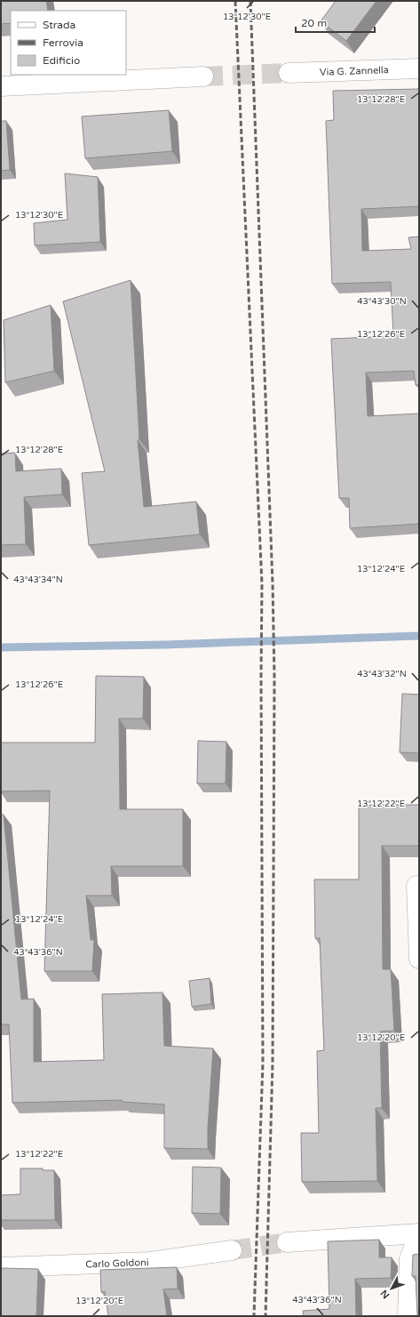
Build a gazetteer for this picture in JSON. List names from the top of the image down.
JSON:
{
  "streets": {
    "street": ["Via G. Zannella", "Carlo Goldoni"]
  },
  "legend": ["Strada", "Ferrovia", "Edificio"],
  "scale_bar": "20 m",
  "north": "bottom left",
  "coordinates": [
    "13°12'30\"E",
    "13°12'28\"E",
    "43°43'30\"N",
    "13°12'26\"E",
    "13°12'24\"E",
    "43°43'34\"N",
    "43°43'32\"N",
    "13°12'22\"E",
    "43°43'36\"N",
    "13°12'20\"E"
  ]
}
